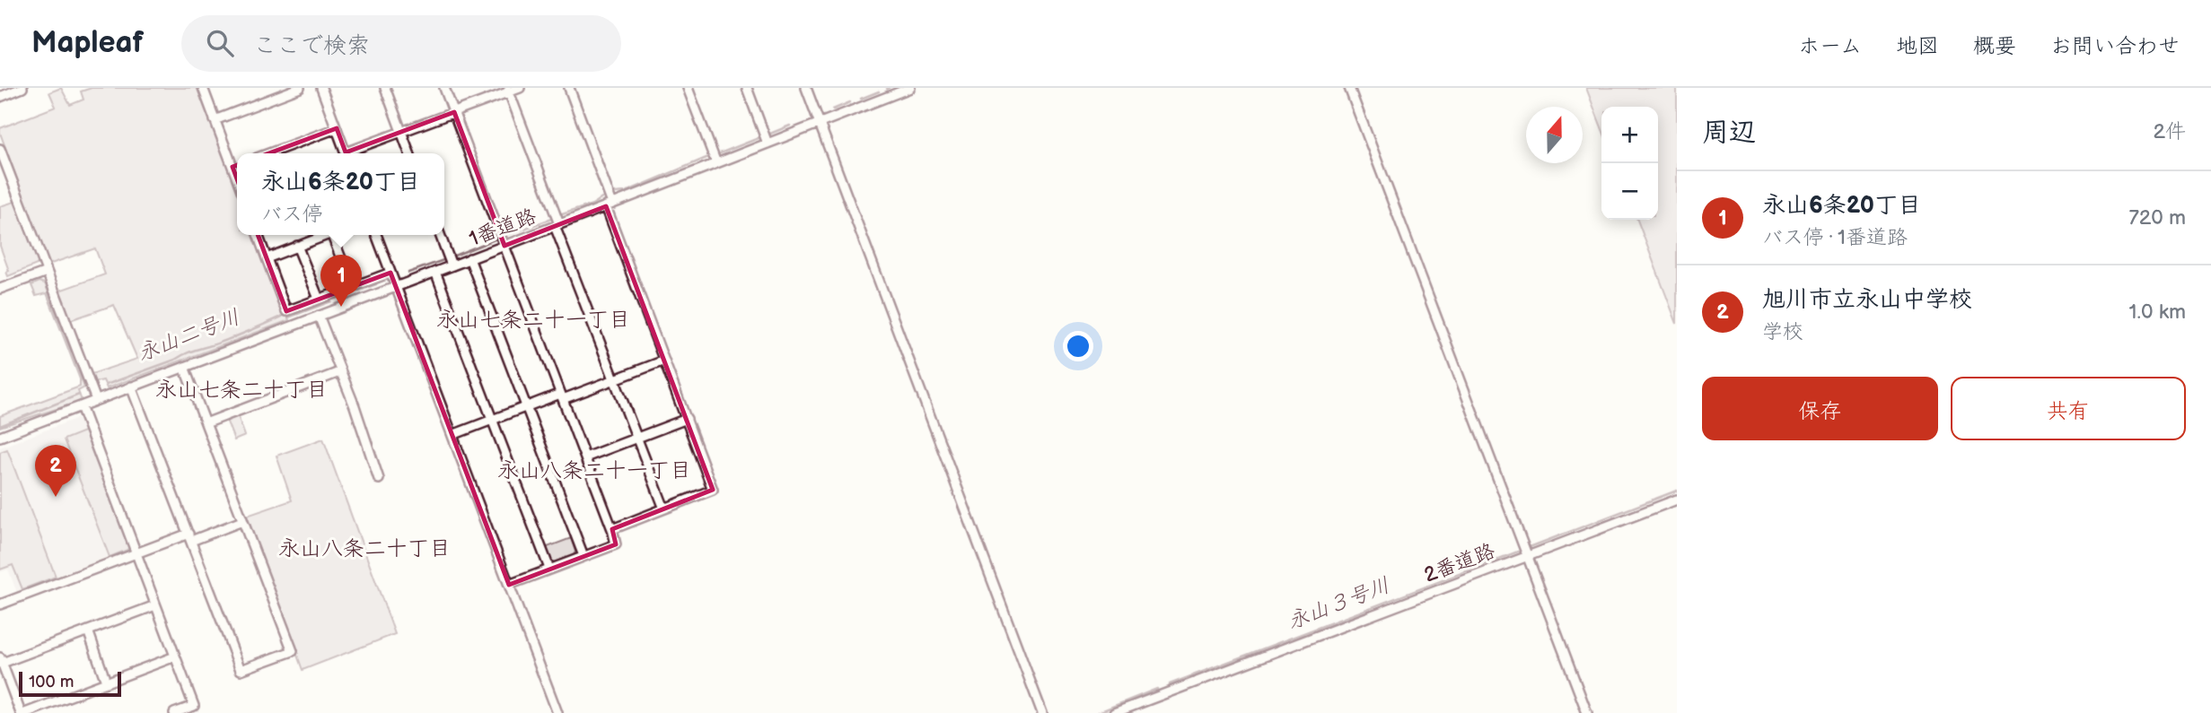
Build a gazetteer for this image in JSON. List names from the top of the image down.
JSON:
{
  "streets": {
    "street": ["1番道路", "2番道路"]
  },
  "districts": [
    "永山七条二十一丁目",
    "永山七条二十丁目",
    "永山八条二十一丁目",
    "永山八条二十丁目"
  ],
  "water": ["永山二号川", "永山３号川"],
  "scale_bar": "100 m",
  "north": "top",
  "page": {
    "header": "Mapleaf",
    "search": "ここで検索",
    "nav": [
      "ホーム",
      "地図",
      "概要",
      "お問い合わせ"
    ],
    "heading": ["周辺", "2件"],
    "map_buttons": ["+", "−"],
    "popup": ["永山6条20丁目", "バス停"],
    "list": [
      {
        "mark": "1",
        "name": "永山6条20丁目",
        "note": "バス停 · 1番道路",
        "value": "720 m"
      },
      {
        "mark": "2",
        "name": "旭川市立永山中学校",
        "note": "学校",
        "value": "1.0 km"
      }
    ],
    "pins": ["1", "2"],
    "buttons": ["保存", "共有"],
    "scale": "100 m"
  }
}
